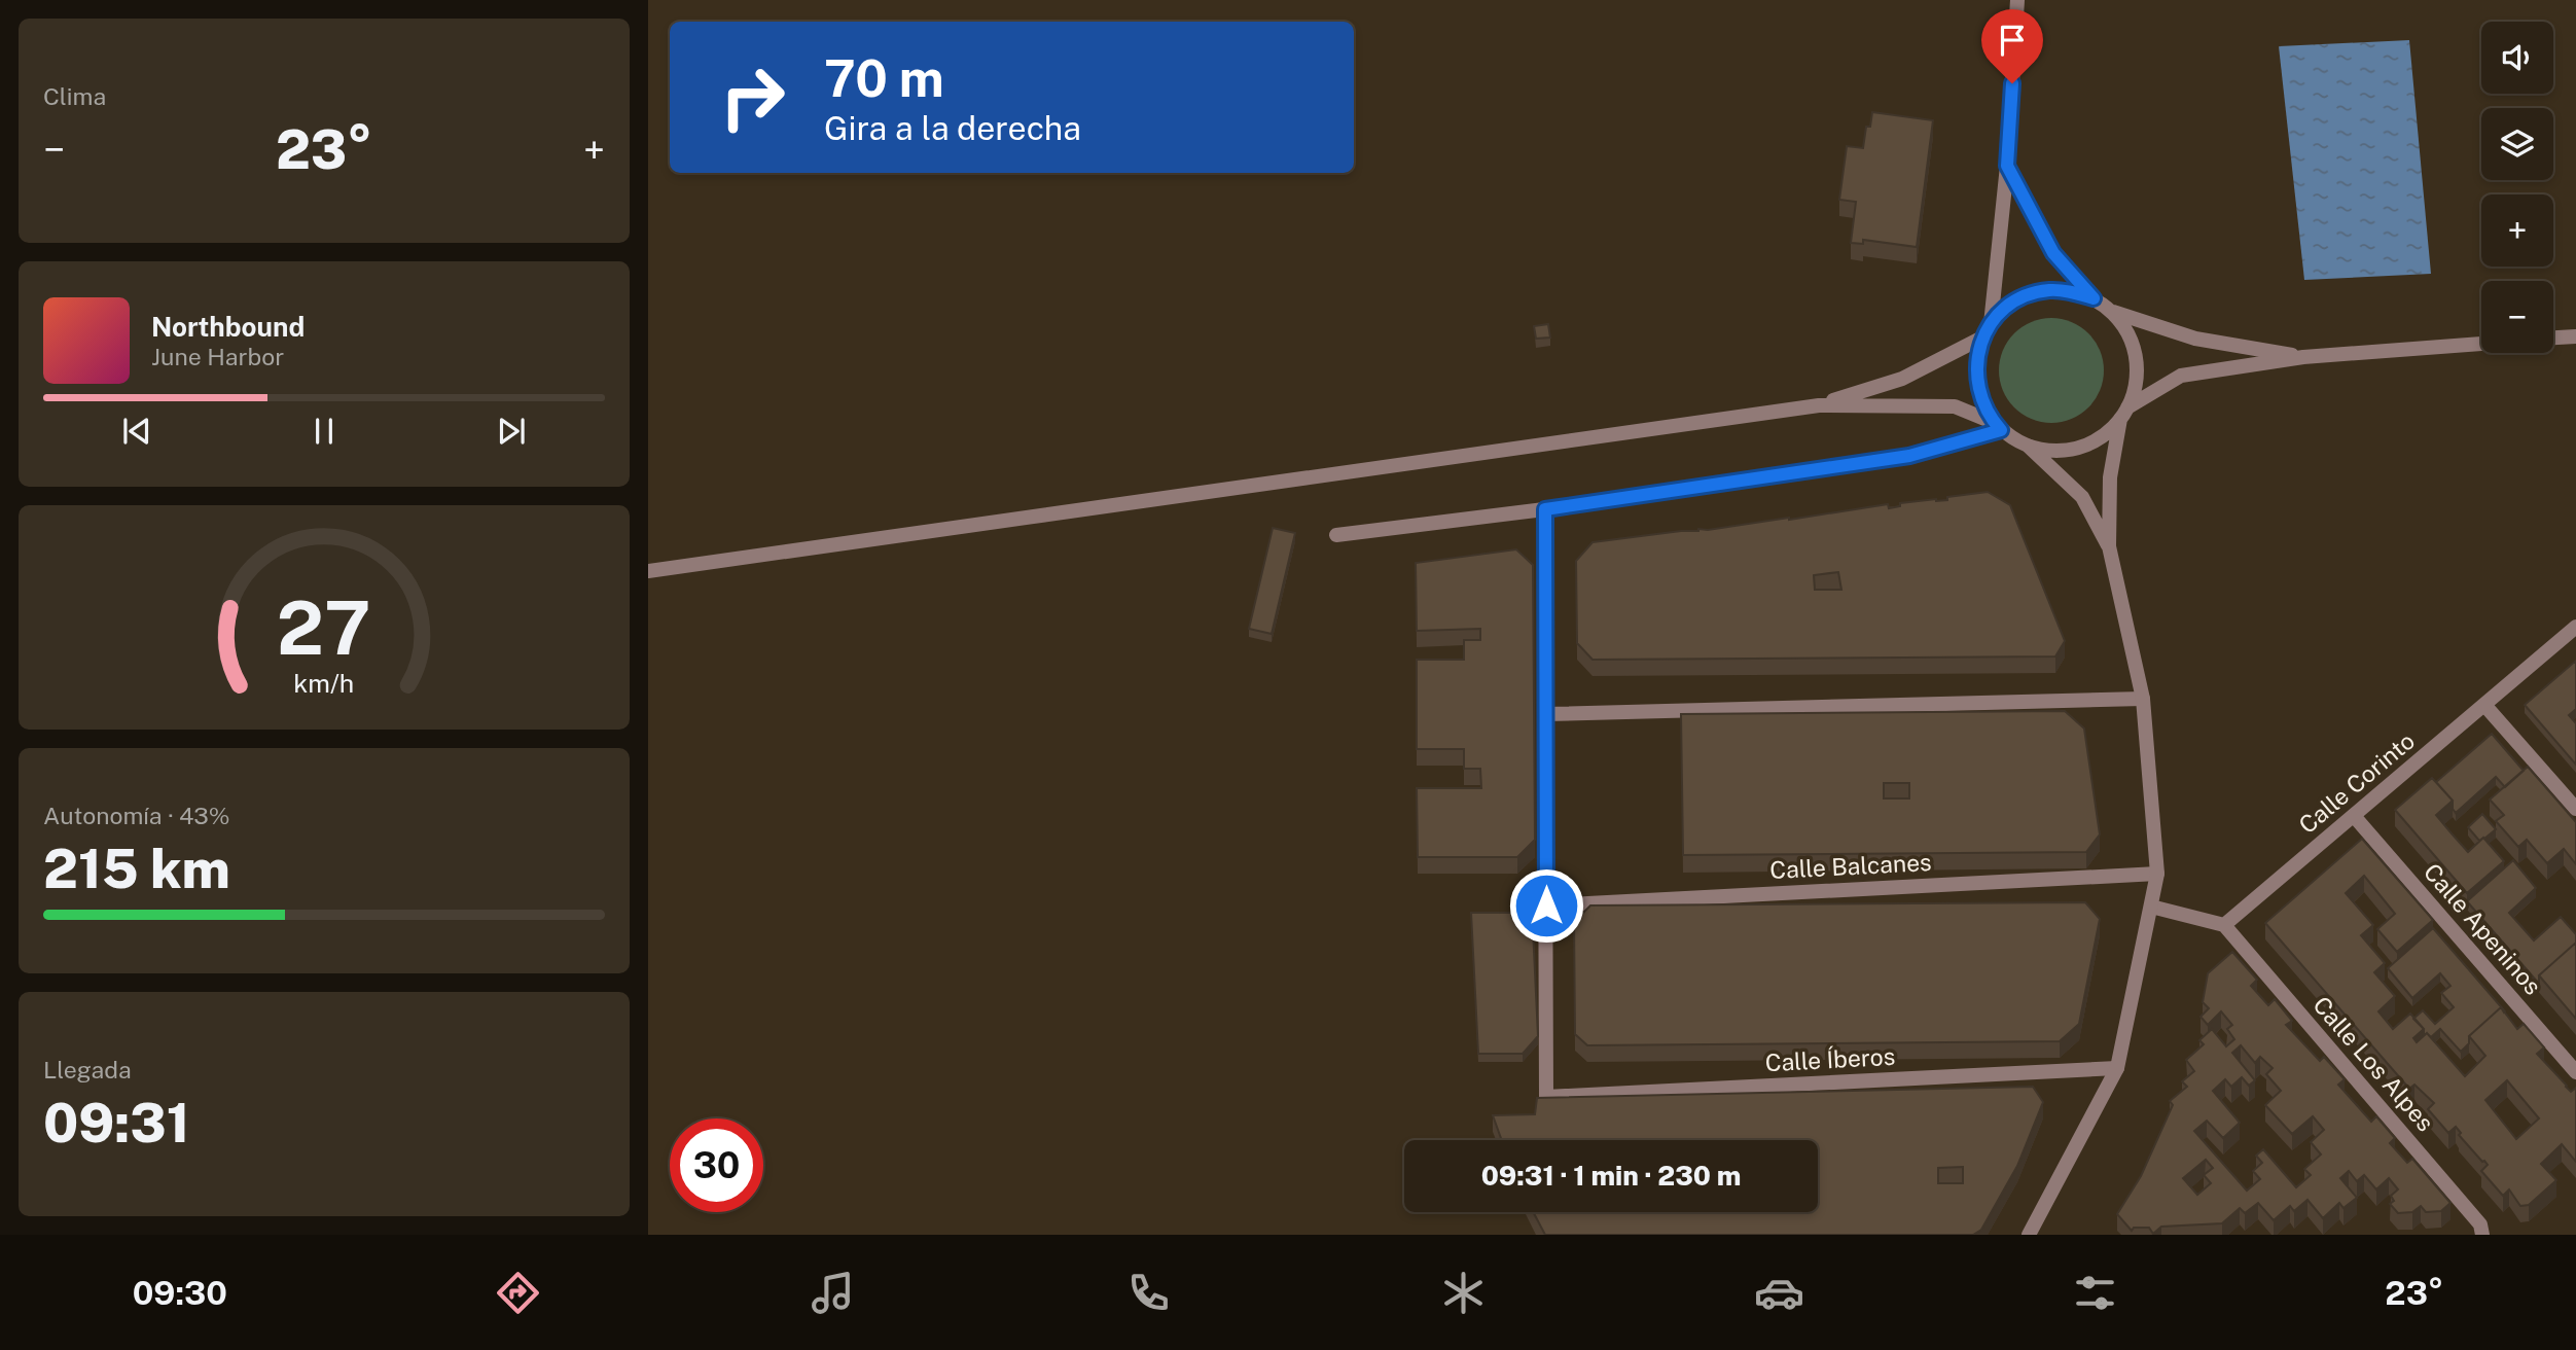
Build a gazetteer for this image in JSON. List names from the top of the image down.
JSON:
{
  "streets": {
    "street": [
      "Calle Corinto",
      "Calle Balcanes",
      "Calle Apeninos",
      "Calle Íberos",
      "Calle Los Alpes"
    ]
  },
  "crossings": [
    ["Calle Corinto", "Calle Apeninos"],
    ["Calle Corinto", "Calle Los Alpes"],
    ["Calle Balcanes", "Calle Íberos"]
  ],
  "page": {
    "tile": [
      "Clima",
      ["Autonomía · 43%", "215 km"],
      ["Llegada", "09:31"]
    ],
    "map_buttons": ["+", "−"],
    "turn": ["70 m", "Gira a la derecha"],
    "heat": ["−", "23°", "+"],
    "song": ["Northbound", "June Harbor"],
    "limit": "30",
    "trip": "09:31 · 1 min · 230 m",
    "tabs": ["09:30", "23°"],
    "gauge": ["27", "km/h"]
  }
}
